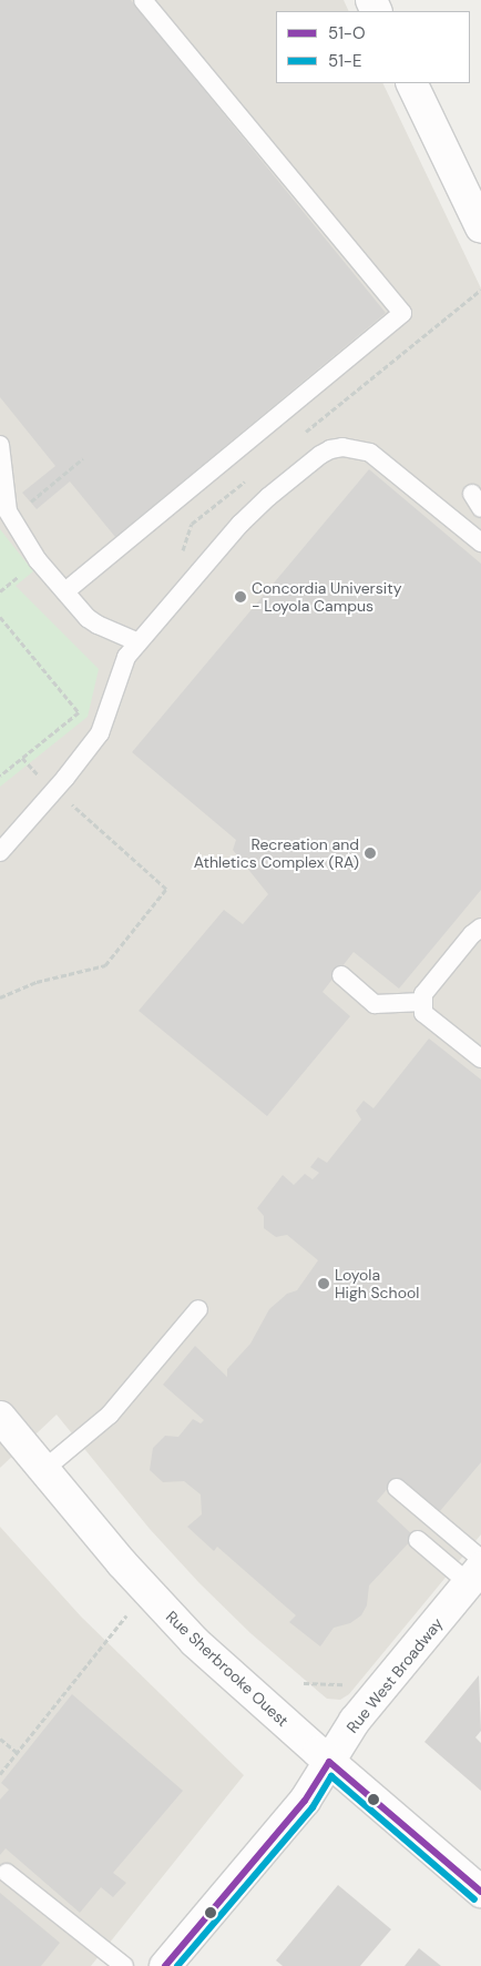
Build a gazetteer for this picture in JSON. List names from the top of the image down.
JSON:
{
  "streets": {
    "main road": ["Rue Sherbrooke Ouest", "Rue West Broadway"]
  },
  "crossings": [
    ["Rue Sherbrooke Ouest", "Rue West Broadway"]
  ],
  "places": ["Concordia University - Loyola Campus", "Recreation and Athletics Complex (RA)", "Loyola High School"],
  "lines": ["transit line 51-O", "transit line 51-E"],
  "legend": ["51-O", "51-E"]
}
